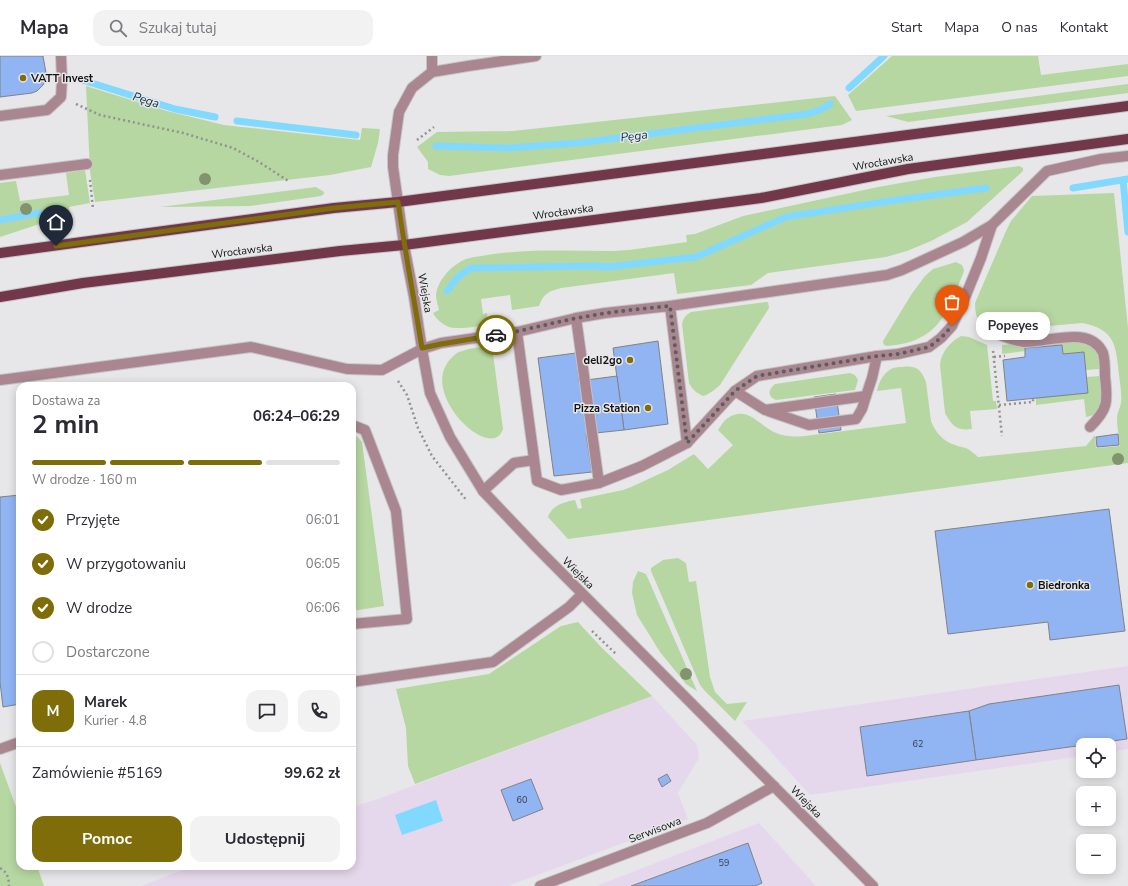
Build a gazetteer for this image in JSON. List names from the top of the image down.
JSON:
{
  "streets": {
    "main road": ["Wrocławska"],
    "street": ["Wiejska", "Serwisowa"]
  },
  "crossings": [
    ["Wrocławska", "Wiejska"],
    ["Wiejska", "Serwisowa"]
  ],
  "water": ["Pęga"],
  "places": [
    "VATT Invest",
    "Popeyes",
    "deli2go",
    "Pizza Station",
    "Biedronka"
  ],
  "house_numbers": ["62", "60", "59"],
  "page": {
    "header": "Mapa",
    "search": "Szukaj tutaj",
    "nav": [
      "Start",
      "Mapa",
      "O nas",
      "Kontakt"
    ],
    "bubble": "Popeyes",
    "heading": ["2 min", "Dostawa za", "06:24–06:29"],
    "panel": [
      "Marek",
      "Kurier · 4.8",
      "Zamówienie #5169",
      "99.62 zł"
    ],
    "bar": "W drodze · 160 m",
    "list": [
      ["Przyjęte", "06:01"],
      ["W przygotowaniu", "06:05"],
      ["W drodze", "06:06"],
      "Dostarczone"
    ],
    "round": "M",
    "map_buttons": ["+", "−"],
    "buttons": ["Pomoc", "Udostępnij"]
  }
}
